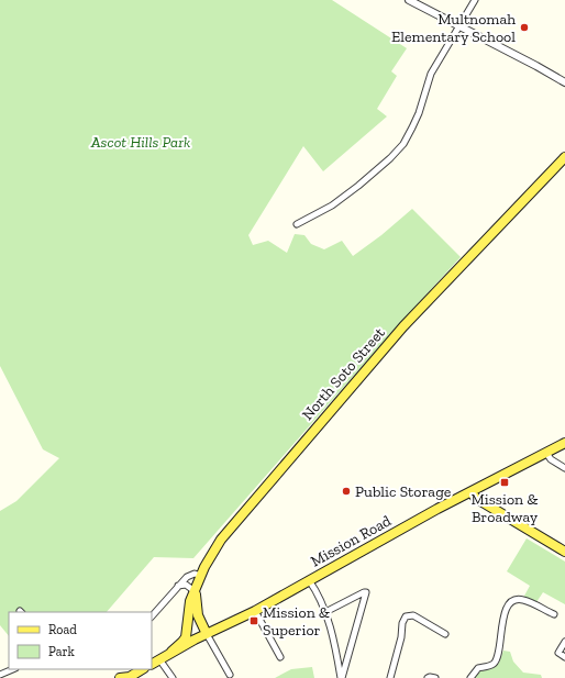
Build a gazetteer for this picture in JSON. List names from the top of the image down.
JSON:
{
  "streets": {
    "main road": ["North Soto Street", "Mission Road"]
  },
  "crossings": [
    ["North Soto Street", "Mission Road"]
  ],
  "parks": ["Ascot Hills Park"],
  "places": {
    "other": ["Multnomah Elementary School", "Public Storage"],
    "transit": ["Mission & Broadway", "Mission & Superior"]
  },
  "legend": ["Road", "Park"]
}
